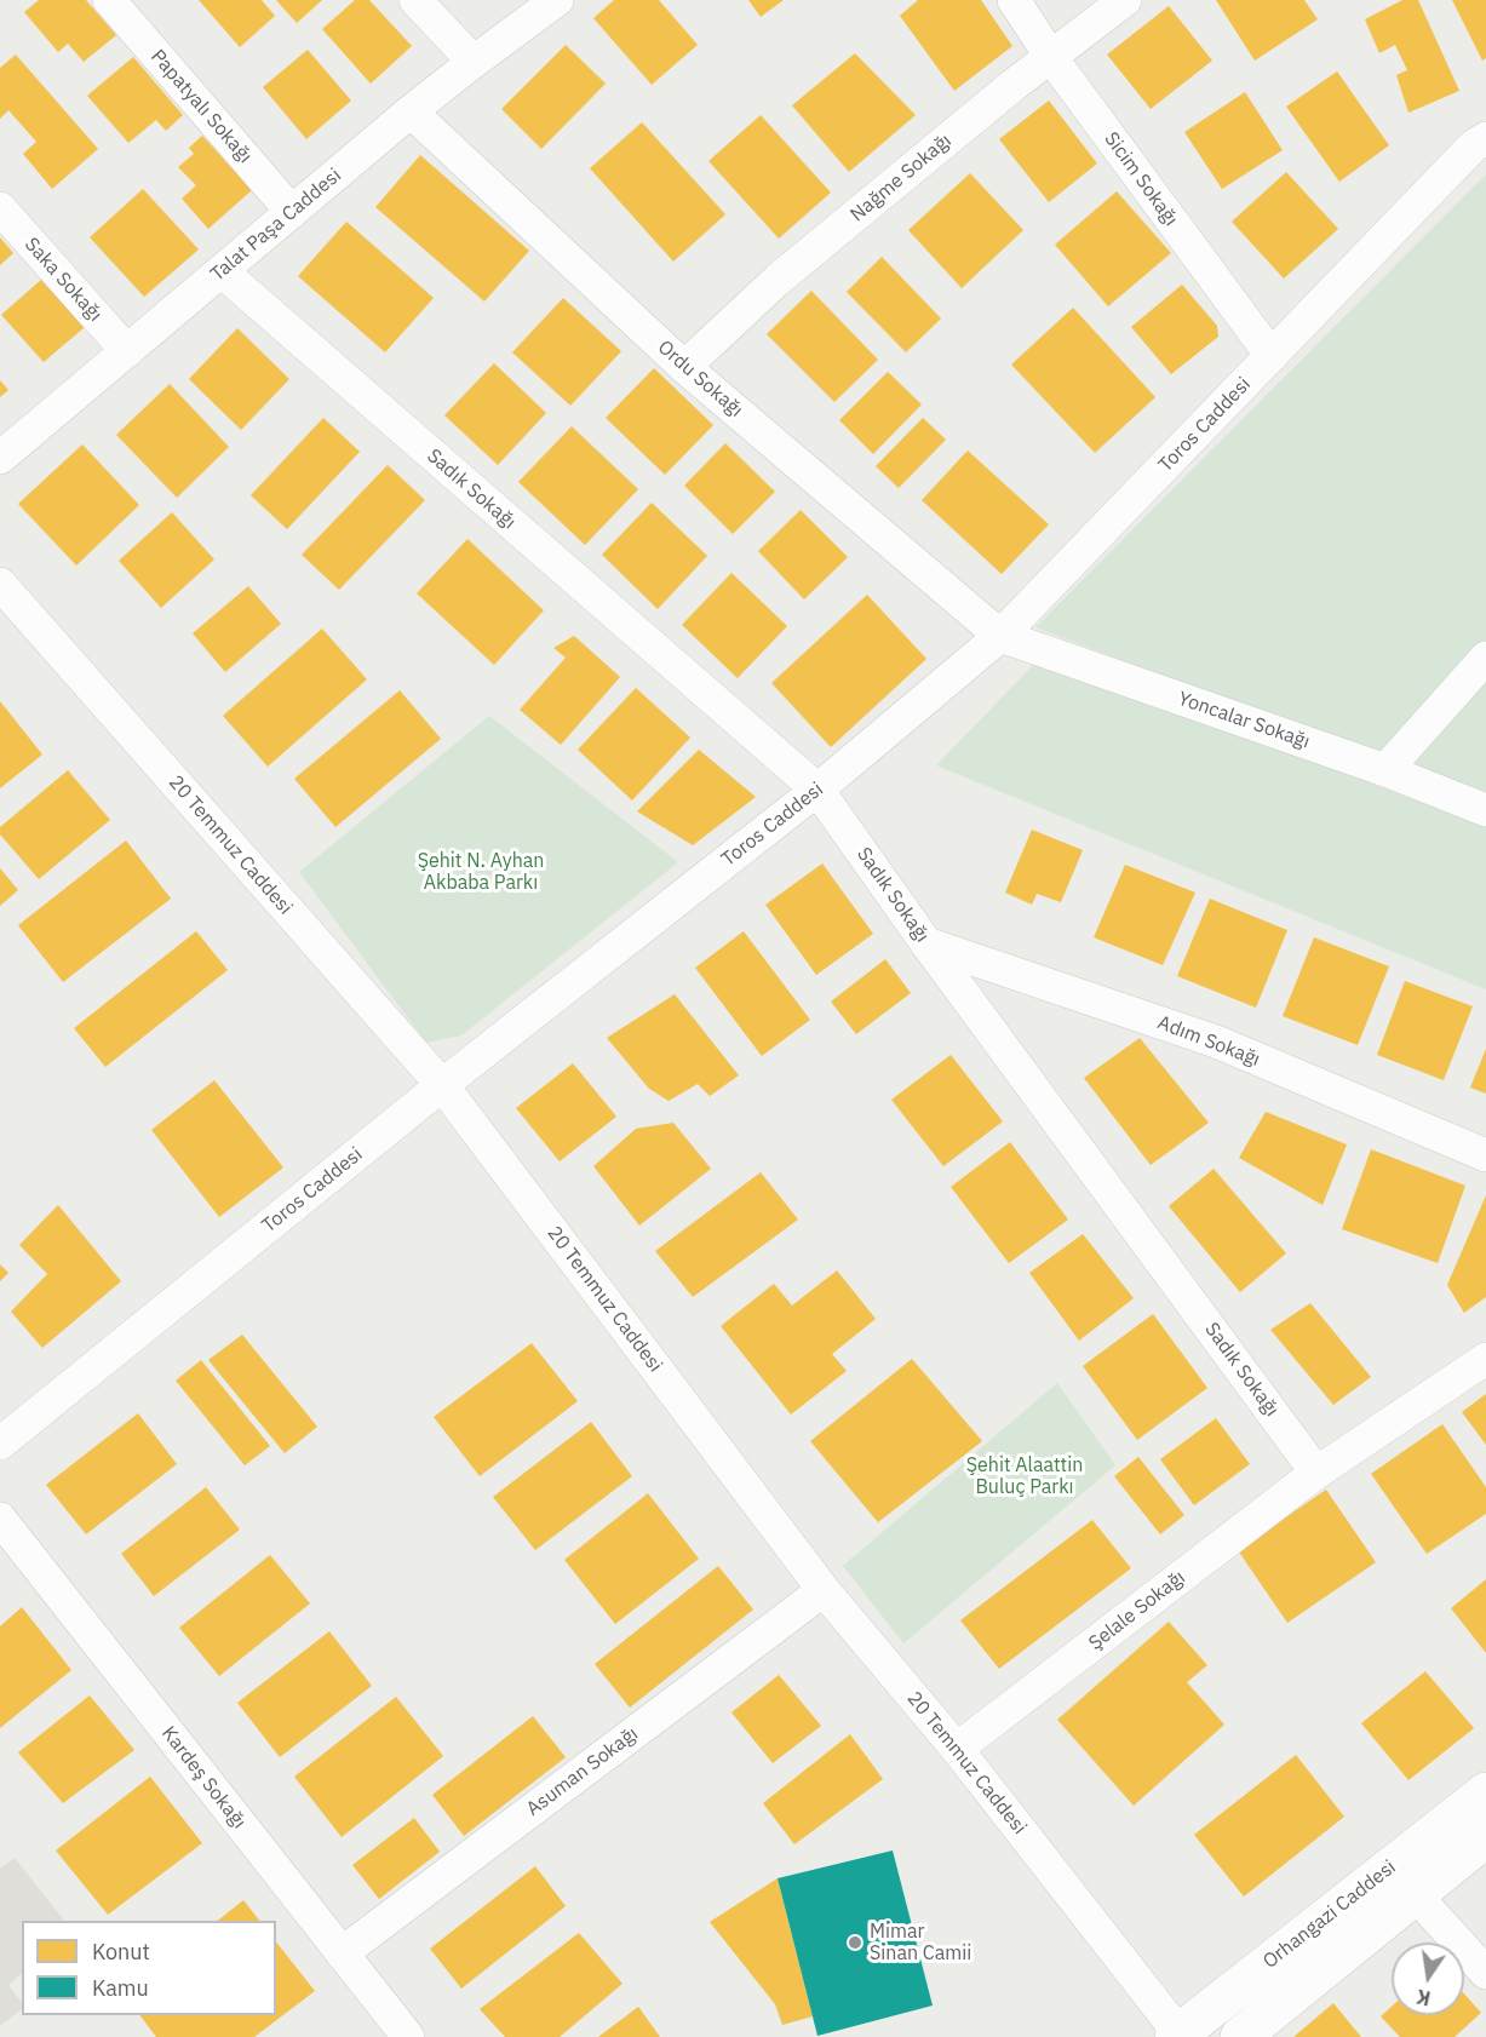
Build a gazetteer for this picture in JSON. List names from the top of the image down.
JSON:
{
  "streets": {
    "main road": ["Orhangazi Caddesi"],
    "street": [
      "Papatyalı Sokağı",
      "Nağme Sokağı",
      "Sicim Sokağı",
      "Talat Paşa Caddesi",
      "Saka Sokağı",
      "Ordu Sokağı",
      "Toros Caddesi",
      "Sadık Sokağı",
      "Yoncalar Sokağı",
      "20 Temmuz Caddesi",
      "Adım Sokağı",
      "Şelale Sokağı",
      "Asuman Sokağı",
      "Kardeş Sokağı"
    ]
  },
  "crossings": [
    ["Papatyalı Sokağı", "Talat Paşa Caddesi"],
    ["Nağme Sokağı", "Sicim Sokağı"],
    ["Nağme Sokağı", "Ordu Sokağı"],
    ["Sicim Sokağı", "Toros Caddesi"],
    ["Talat Paşa Caddesi", "Saka Sokağı"],
    ["Talat Paşa Caddesi", "Ordu Sokağı"],
    ["Talat Paşa Caddesi", "Sadık Sokağı"],
    ["Ordu Sokağı", "Toros Caddesi"],
    ["Ordu Sokağı", "Yoncalar Sokağı"],
    ["Toros Caddesi", "Sadık Sokağı"],
    ["Toros Caddesi", "Yoncalar Sokağı"],
    ["Toros Caddesi", "20 Temmuz Caddesi"],
    ["Sadık Sokağı", "Adım Sokağı"],
    ["Sadık Sokağı", "Şelale Sokağı"],
    ["20 Temmuz Caddesi", "Şelale Sokağı"],
    ["20 Temmuz Caddesi", "Asuman Sokağı"],
    ["20 Temmuz Caddesi", "Orhangazi Caddesi"],
    ["Asuman Sokağı", "Kardeş Sokağı"]
  ],
  "parks": ["Şehit N. Ayhan Akbaba Parkı", "Şehit Alaattin Buluç Parkı"],
  "places": ["Mimar Sinan Camii"],
  "legend": ["Konut", "Kamu"],
  "north": "bottom"
}
